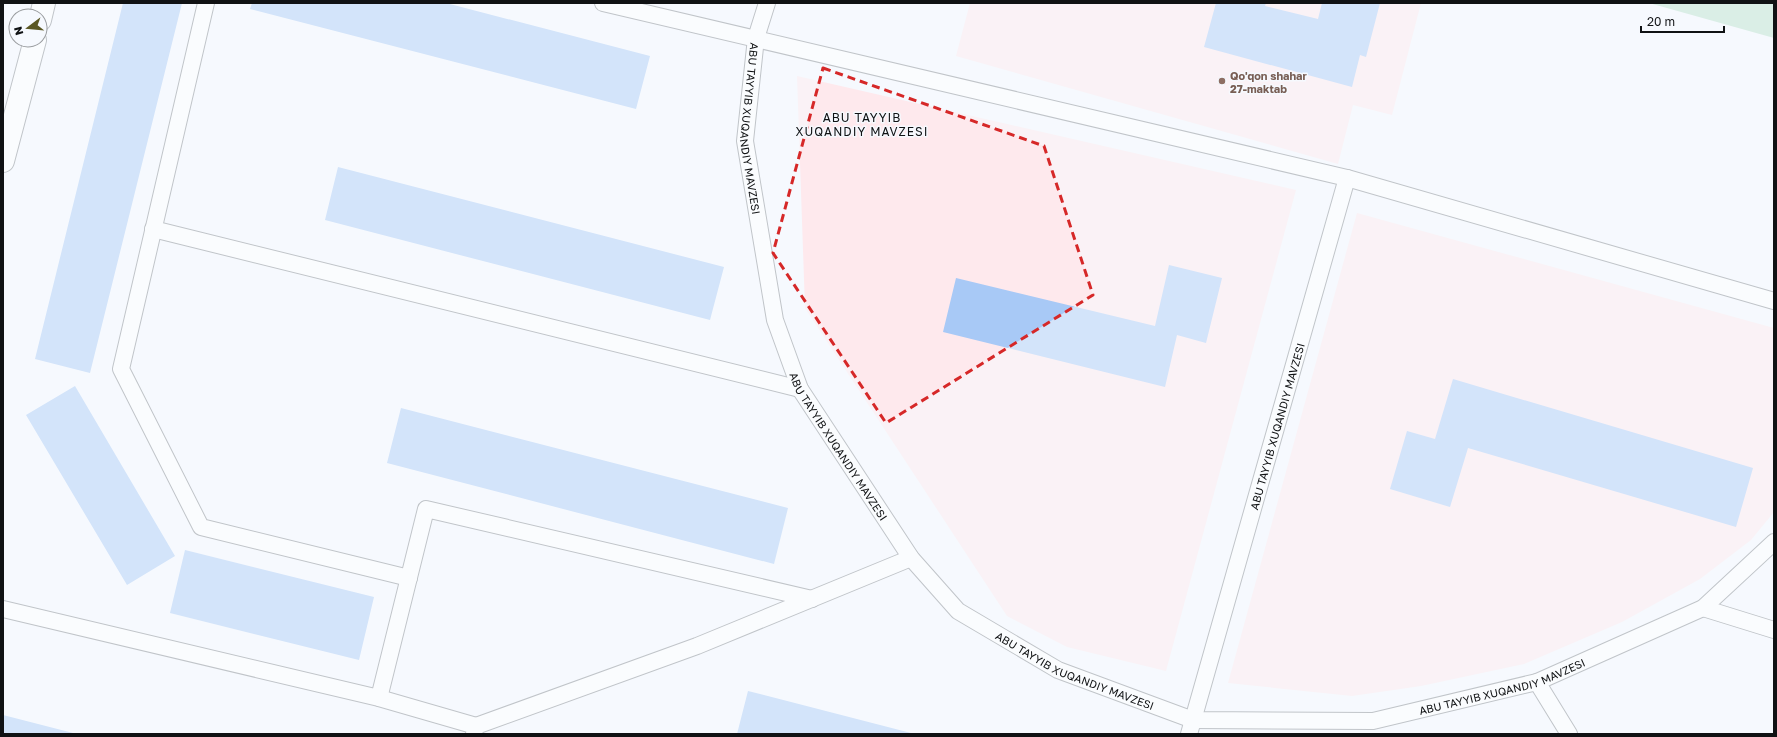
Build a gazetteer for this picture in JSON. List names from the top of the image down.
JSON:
{
  "streets": {
    "lane": ["ABU TAYYIB XUQANDIY MAVZESI"]
  },
  "districts": ["ABU TAYYIB XUQANDIY MAVZESI"],
  "places": ["Qo'qon shahar 27-maktab"],
  "scale_bar": "20 m",
  "north": "left"
}
